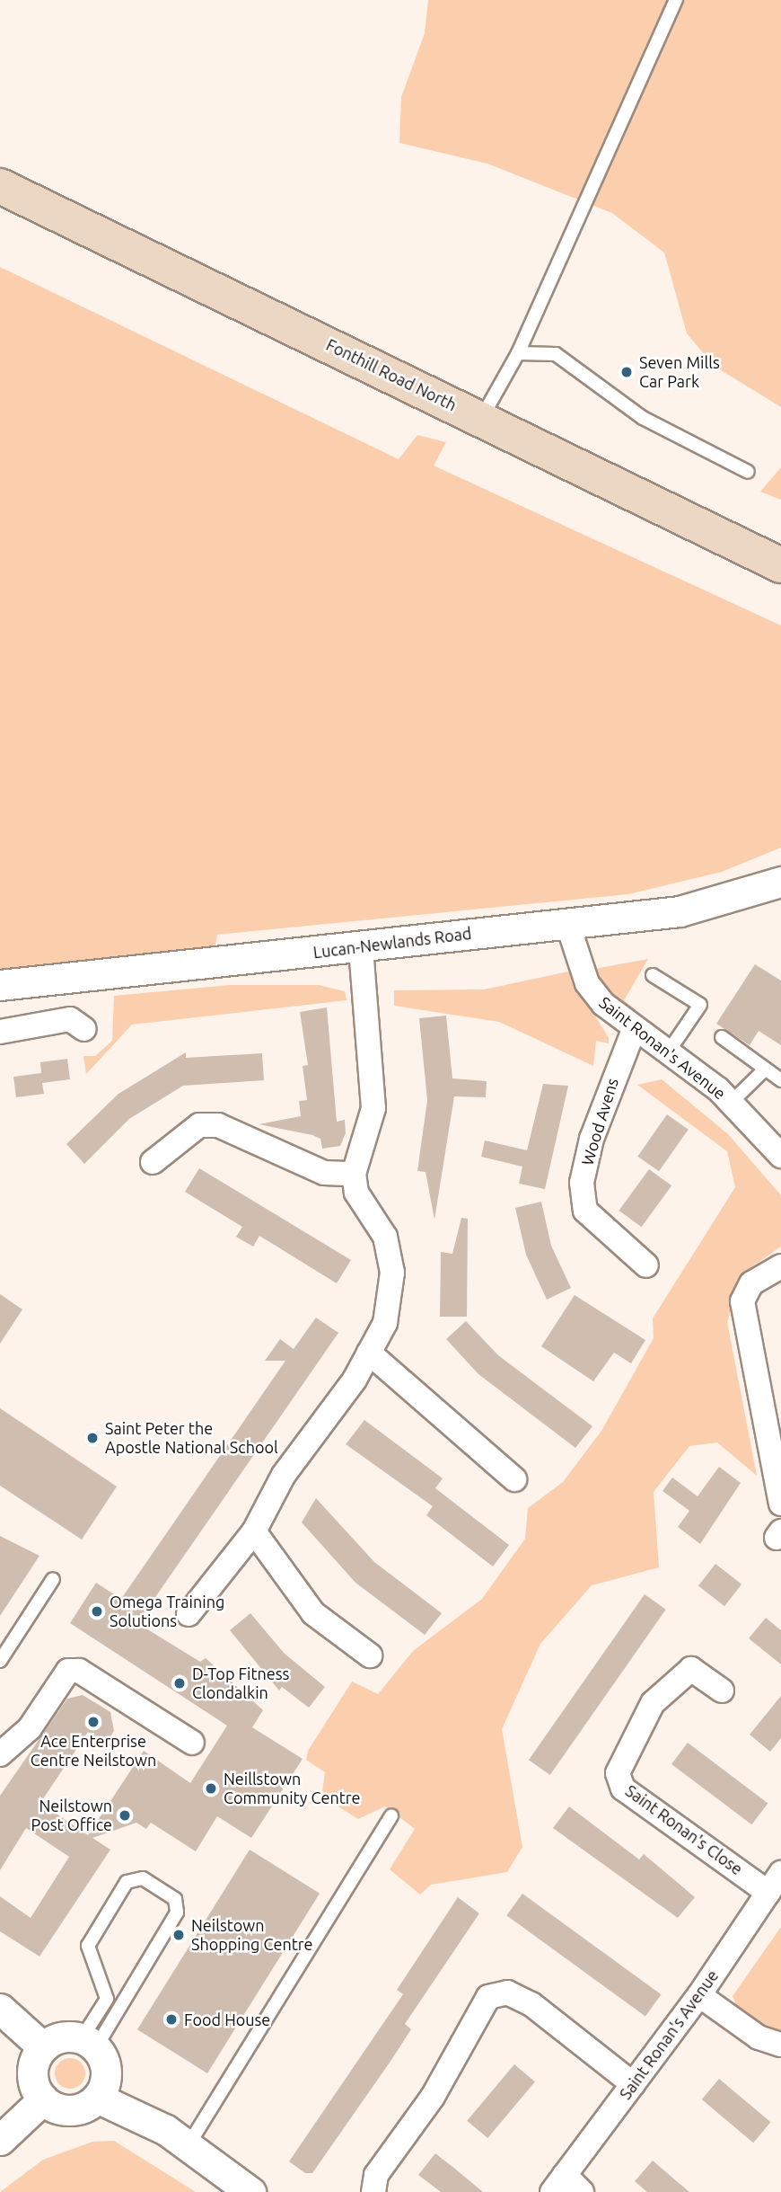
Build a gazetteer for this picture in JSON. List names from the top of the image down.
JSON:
{
  "streets": {
    "main road": ["Fonthill Road North"],
    "street": [
      "Lucan-Newlands Road",
      "Saint Ronan's Avenue",
      "Wood Avens",
      "Saint Ronan's Close"
    ]
  },
  "crossings": [
    ["Lucan-Newlands Road", "Saint Ronan's Avenue"],
    ["Saint Ronan's Avenue", "Wood Avens"],
    ["Saint Ronan's Avenue", "Saint Ronan's Close"]
  ],
  "places": [
    "Seven Mills Car Park",
    "Saint Peter the Apostle National School",
    "Omega Training Solutions",
    "D-Top Fitness Clondalkin",
    "Ace Enterprise Centre Neilstown",
    "Neillstown Community Centre",
    "Neilstown Post Office",
    "Neilstown Shopping Centre",
    "Food House"
  ]
}
